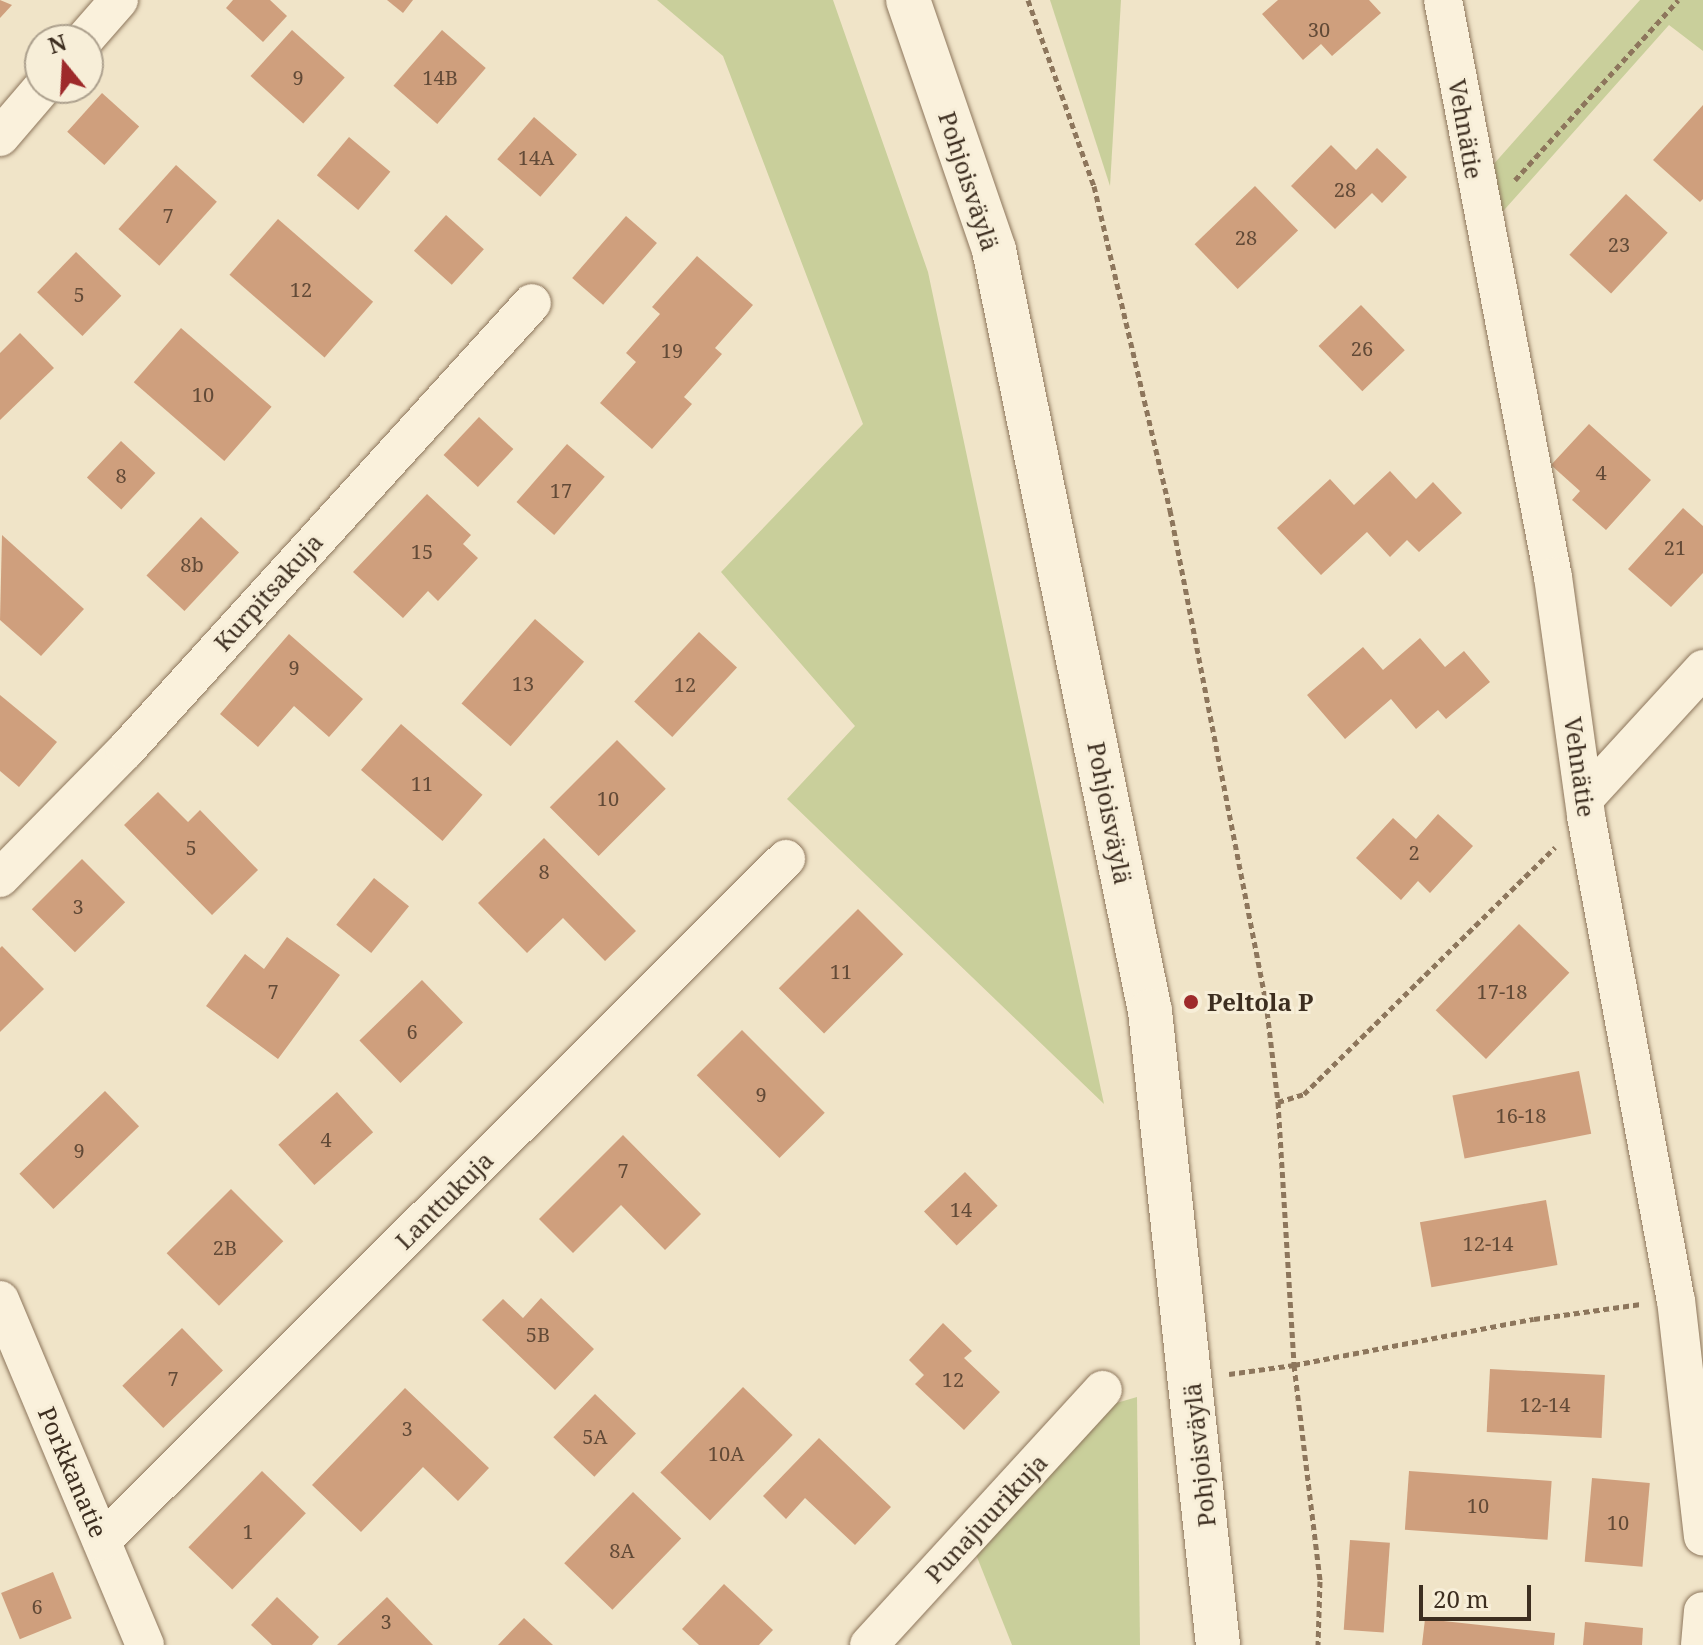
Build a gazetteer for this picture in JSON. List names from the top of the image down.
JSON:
{
  "streets": {
    "main road": ["Pohjoisväylä"],
    "street": [
      "Vehnätie",
      "Kurpitsakuja",
      "Lanttukuja",
      "Porkkanatie",
      "Punajuurikuja"
    ]
  },
  "crossings": [
    ["Lanttukuja", "Porkkanatie"]
  ],
  "places": ["Peltola P"],
  "house_numbers": [
    "30",
    "9",
    "14B",
    "14A",
    "28",
    "7",
    "28",
    "23",
    "12",
    "5",
    "26",
    "19",
    "10",
    "4",
    "8",
    "17",
    "21",
    "15",
    "8b",
    "9",
    "13",
    "12",
    "11",
    "10",
    "5",
    "2",
    "8",
    "3",
    "11",
    "7",
    "17-18",
    "6",
    "9",
    "16-18",
    "4",
    "9",
    "7",
    "14",
    "12-14",
    "2B",
    "5B",
    "7",
    "12",
    "12-14",
    "3",
    "5A",
    "10A",
    "10",
    "10",
    "1",
    "8A",
    "6",
    "3"
  ],
  "scale_bar": "20 m",
  "north": "top"
}
